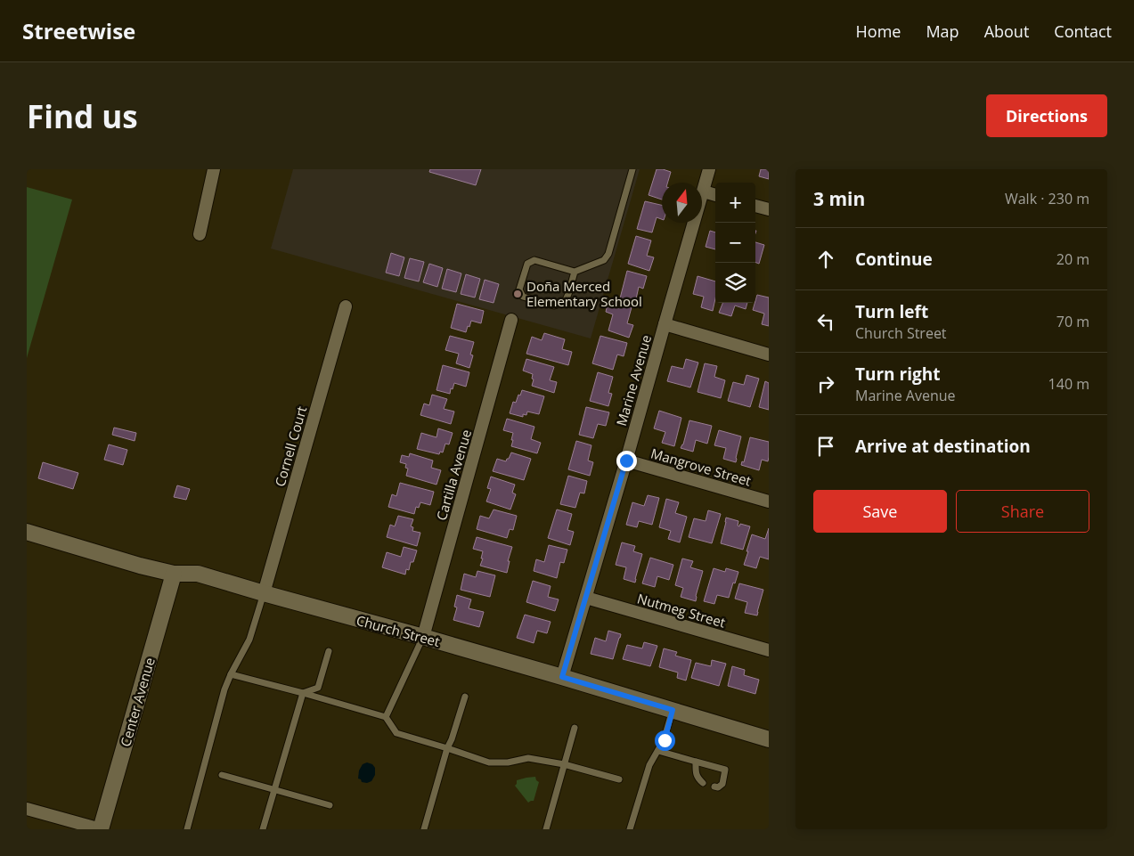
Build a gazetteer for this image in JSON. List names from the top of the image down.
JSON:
{
  "streets": {
    "street": [
      "Marine Avenue",
      "Cornell Court",
      "Mangrove Street",
      "Cartilla Avenue",
      "Nutmeg Street",
      "Church Street",
      "Center Avenue"
    ]
  },
  "crossings": [
    ["Marine Avenue", "Mangrove Street"],
    ["Marine Avenue", "Nutmeg Street"],
    ["Marine Avenue", "Church Street"],
    ["Cornell Court", "Church Street"],
    ["Cartilla Avenue", "Church Street"],
    ["Church Street", "Center Avenue"]
  ],
  "places": ["Doña Merced Elementary School"],
  "north": "top",
  "page": {
    "header": "Streetwise",
    "nav": [
      "Home",
      "Map",
      "About",
      "Contact"
    ],
    "buttons": [
      "Directions",
      ["Save", "Share"]
    ],
    "title": "Find us",
    "heading": ["3 min", "Walk · 230 m"],
    "map_buttons": ["+", "−"],
    "list": [
      ["Continue", "20 m"],
      ["Turn left", "Church Street", "70 m"],
      ["Turn right", "Marine Avenue", "140 m"],
      "Arrive at destination"
    ]
  }
}
